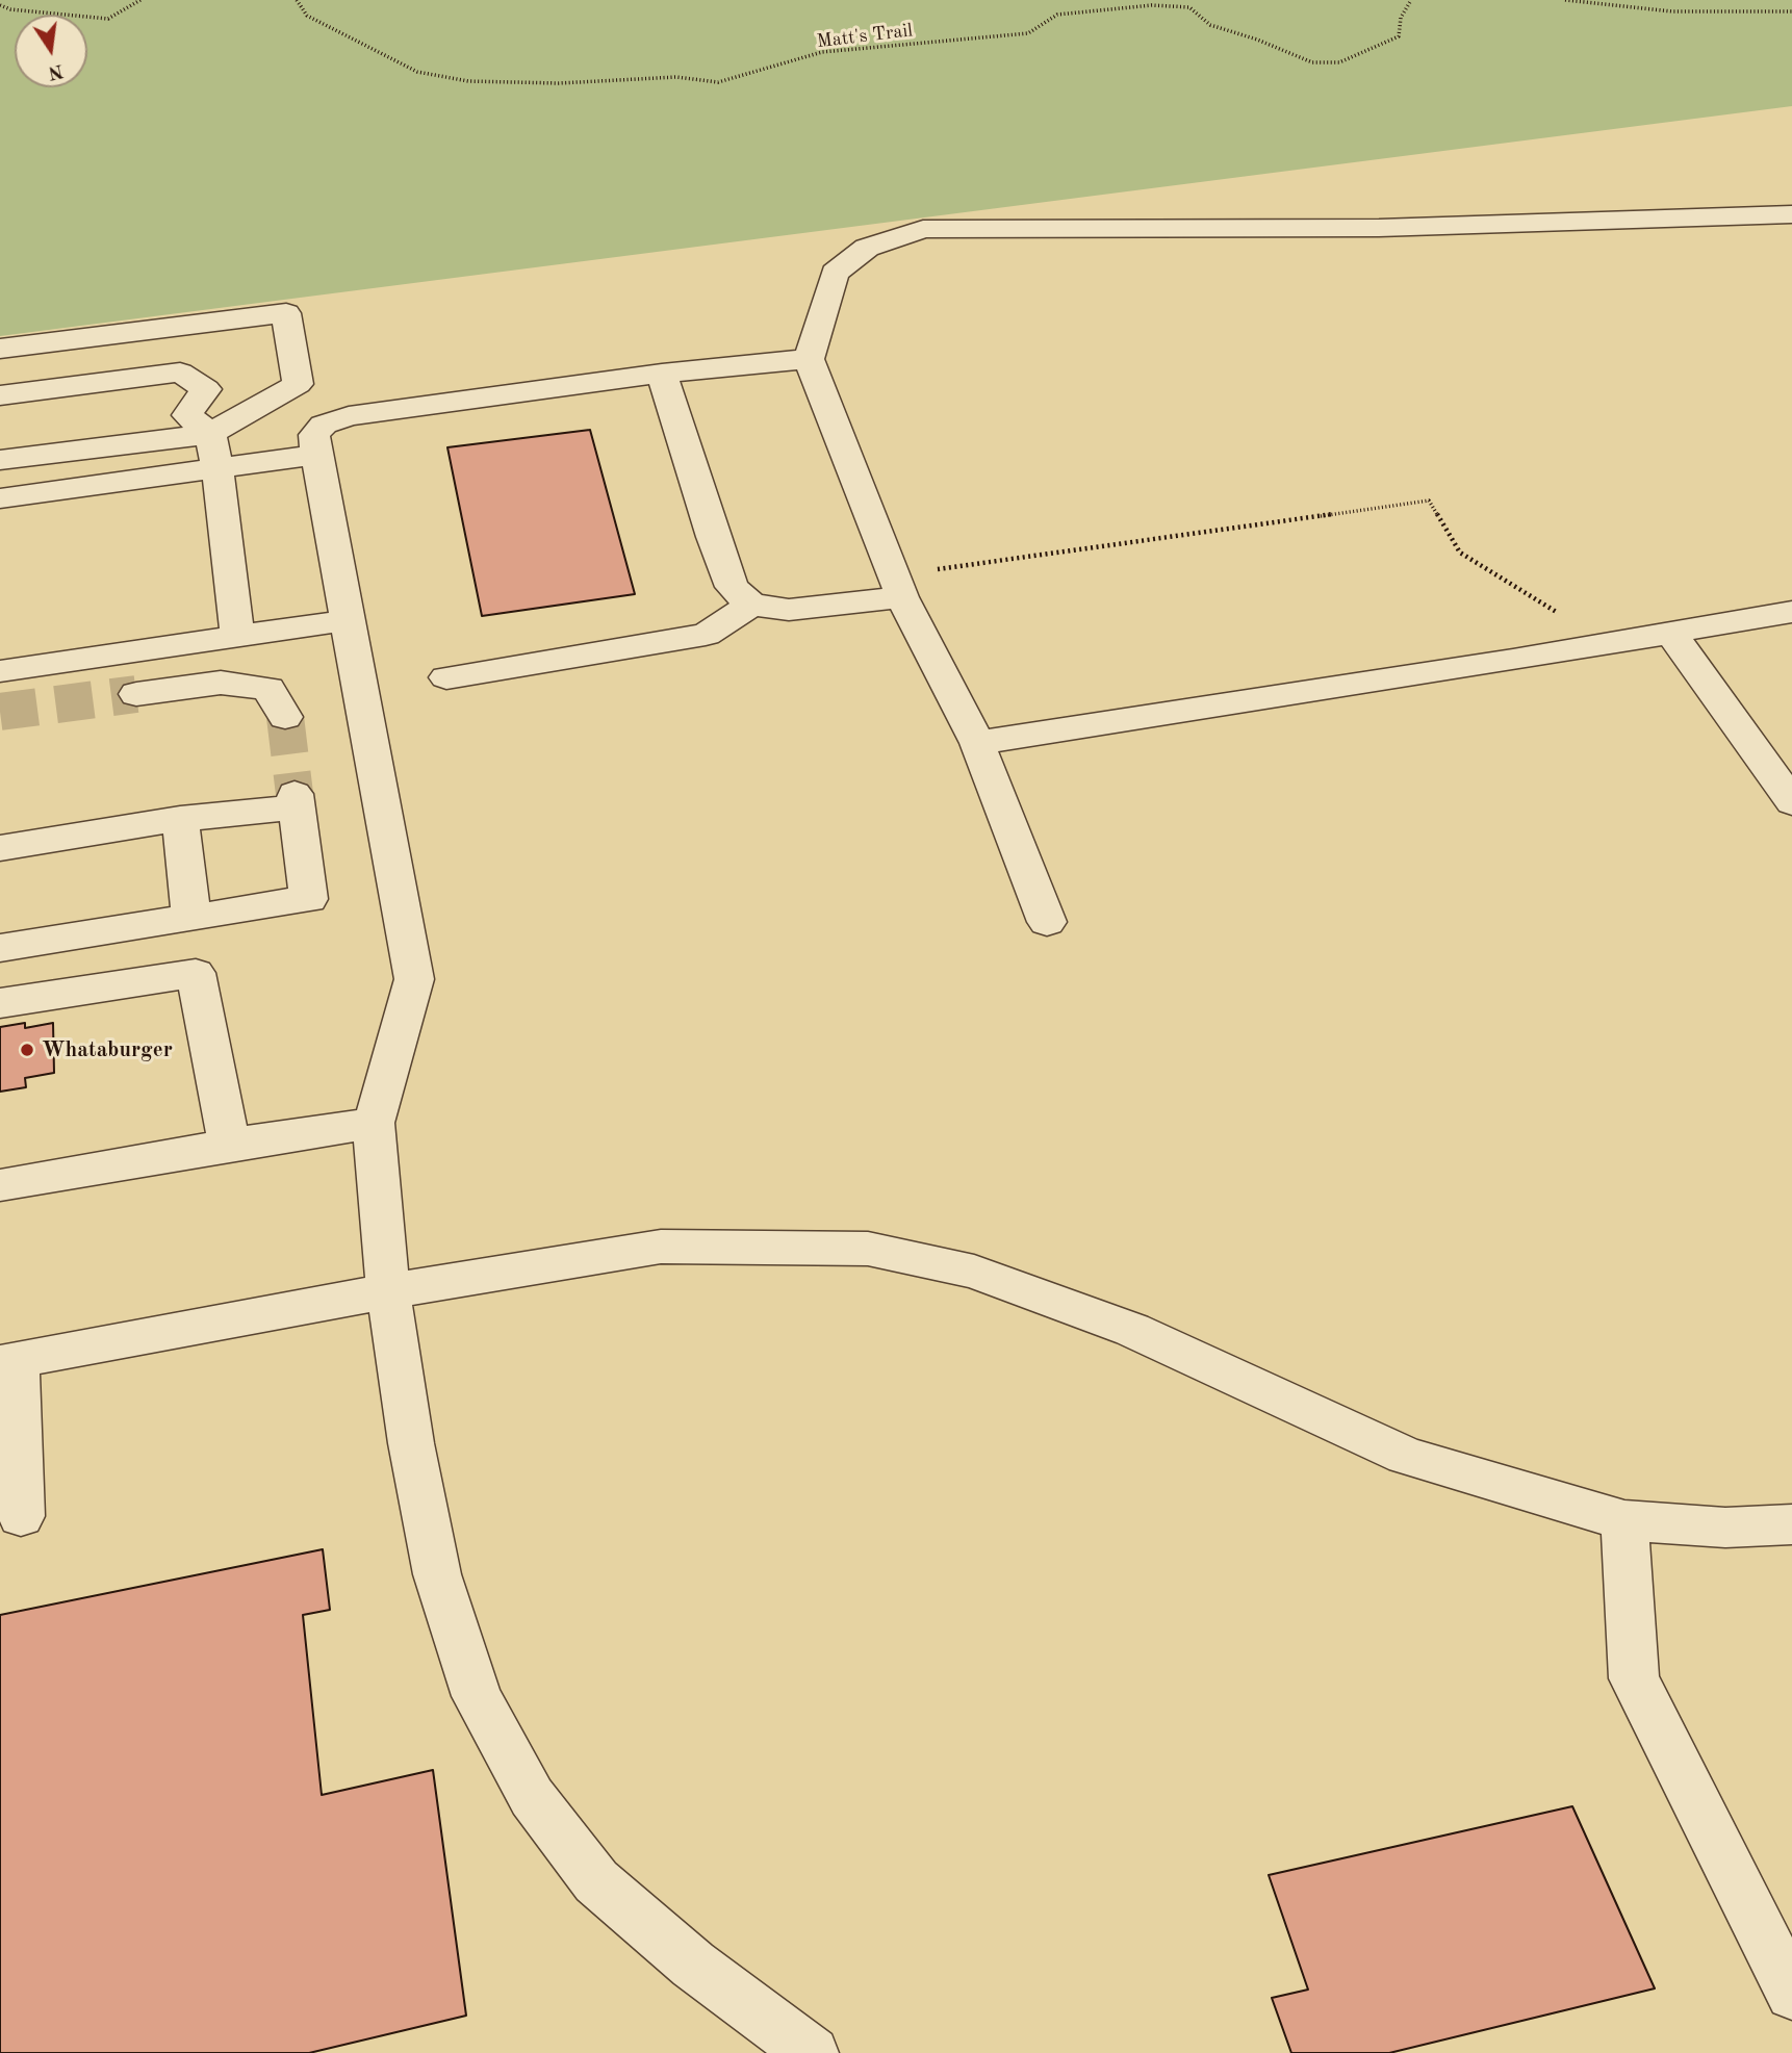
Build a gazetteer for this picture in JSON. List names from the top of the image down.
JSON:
{
  "streets": {
    "path": ["Matt's Trail"]
  },
  "places": ["Whataburger"],
  "north": "bottom"
}
